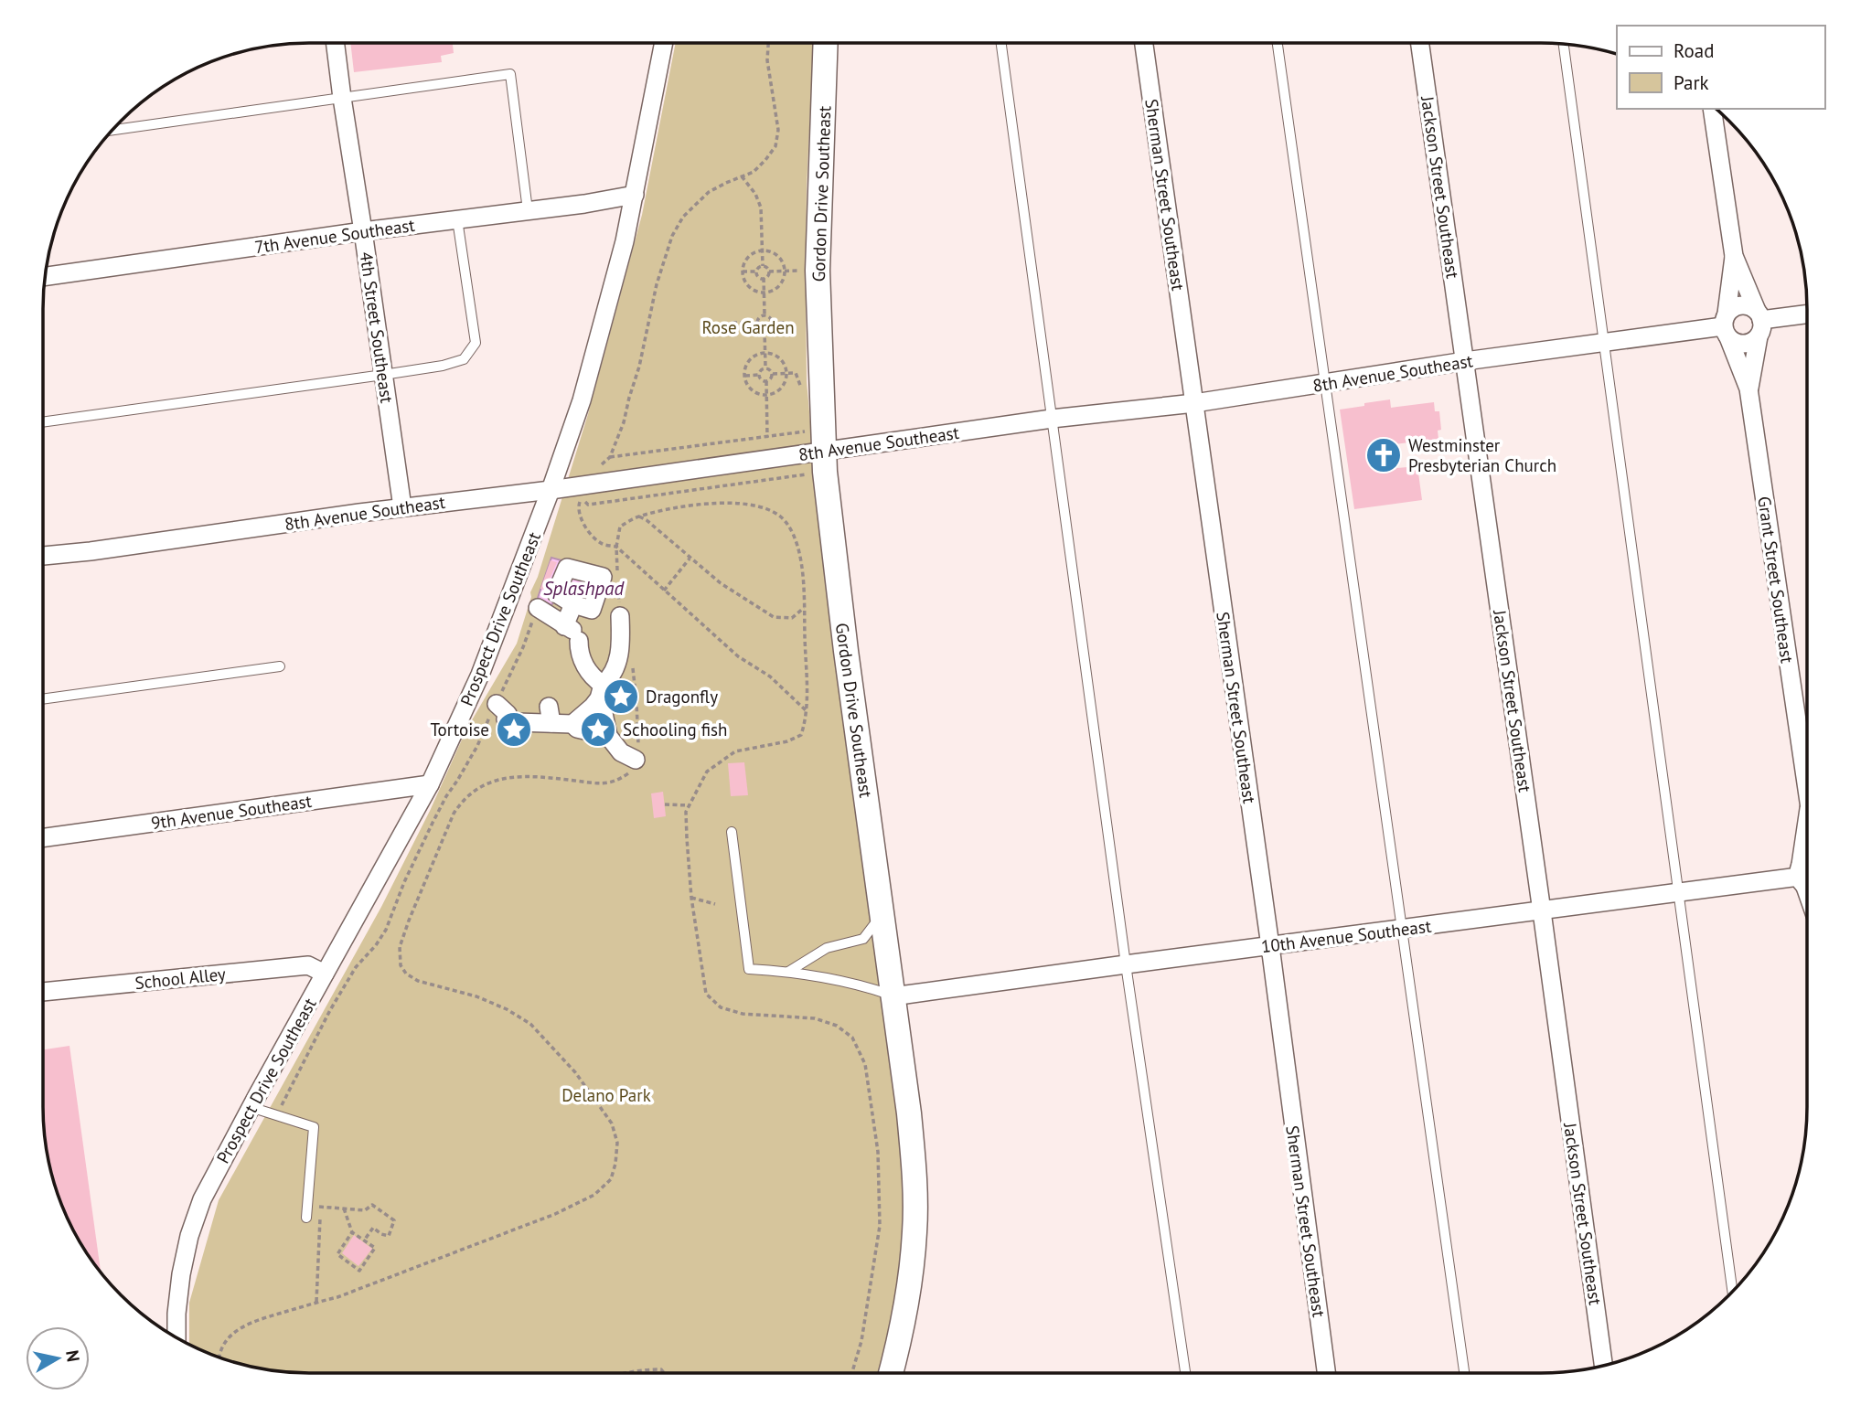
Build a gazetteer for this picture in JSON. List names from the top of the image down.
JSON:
{
  "streets": {
    "street": [
      "Jackson Street Southeast",
      "Gordon Drive Southeast",
      "Sherman Street Southeast",
      "7th Avenue Southeast",
      "4th Street Southeast",
      "8th Avenue Southeast",
      "Grant Street Southeast",
      "Prospect Drive Southeast",
      "9th Avenue Southeast",
      "10th Avenue Southeast",
      "School Alley"
    ]
  },
  "crossings": [
    ["Jackson Street Southeast", "8th Avenue Southeast"],
    ["Jackson Street Southeast", "10th Avenue Southeast"],
    ["Gordon Drive Southeast", "8th Avenue Southeast"],
    ["Gordon Drive Southeast", "10th Avenue Southeast"],
    ["Sherman Street Southeast", "8th Avenue Southeast"],
    ["Sherman Street Southeast", "10th Avenue Southeast"],
    ["7th Avenue Southeast", "4th Street Southeast"],
    ["7th Avenue Southeast", "Prospect Drive Southeast"],
    ["4th Street Southeast", "8th Avenue Southeast"],
    ["8th Avenue Southeast", "Grant Street Southeast"],
    ["8th Avenue Southeast", "Prospect Drive Southeast"],
    ["Grant Street Southeast", "10th Avenue Southeast"],
    ["Prospect Drive Southeast", "9th Avenue Southeast"],
    ["Prospect Drive Southeast", "School Alley"]
  ],
  "water": ["Splashpad"],
  "parks": ["Rose Garden", "Delano Park"],
  "places": {
    "church": ["Westminster Presbyterian Church"],
    "place": ["Dragonfly", "Tortoise", "Schooling fish"]
  },
  "legend": ["Road", "Park"],
  "north": "right"
}
